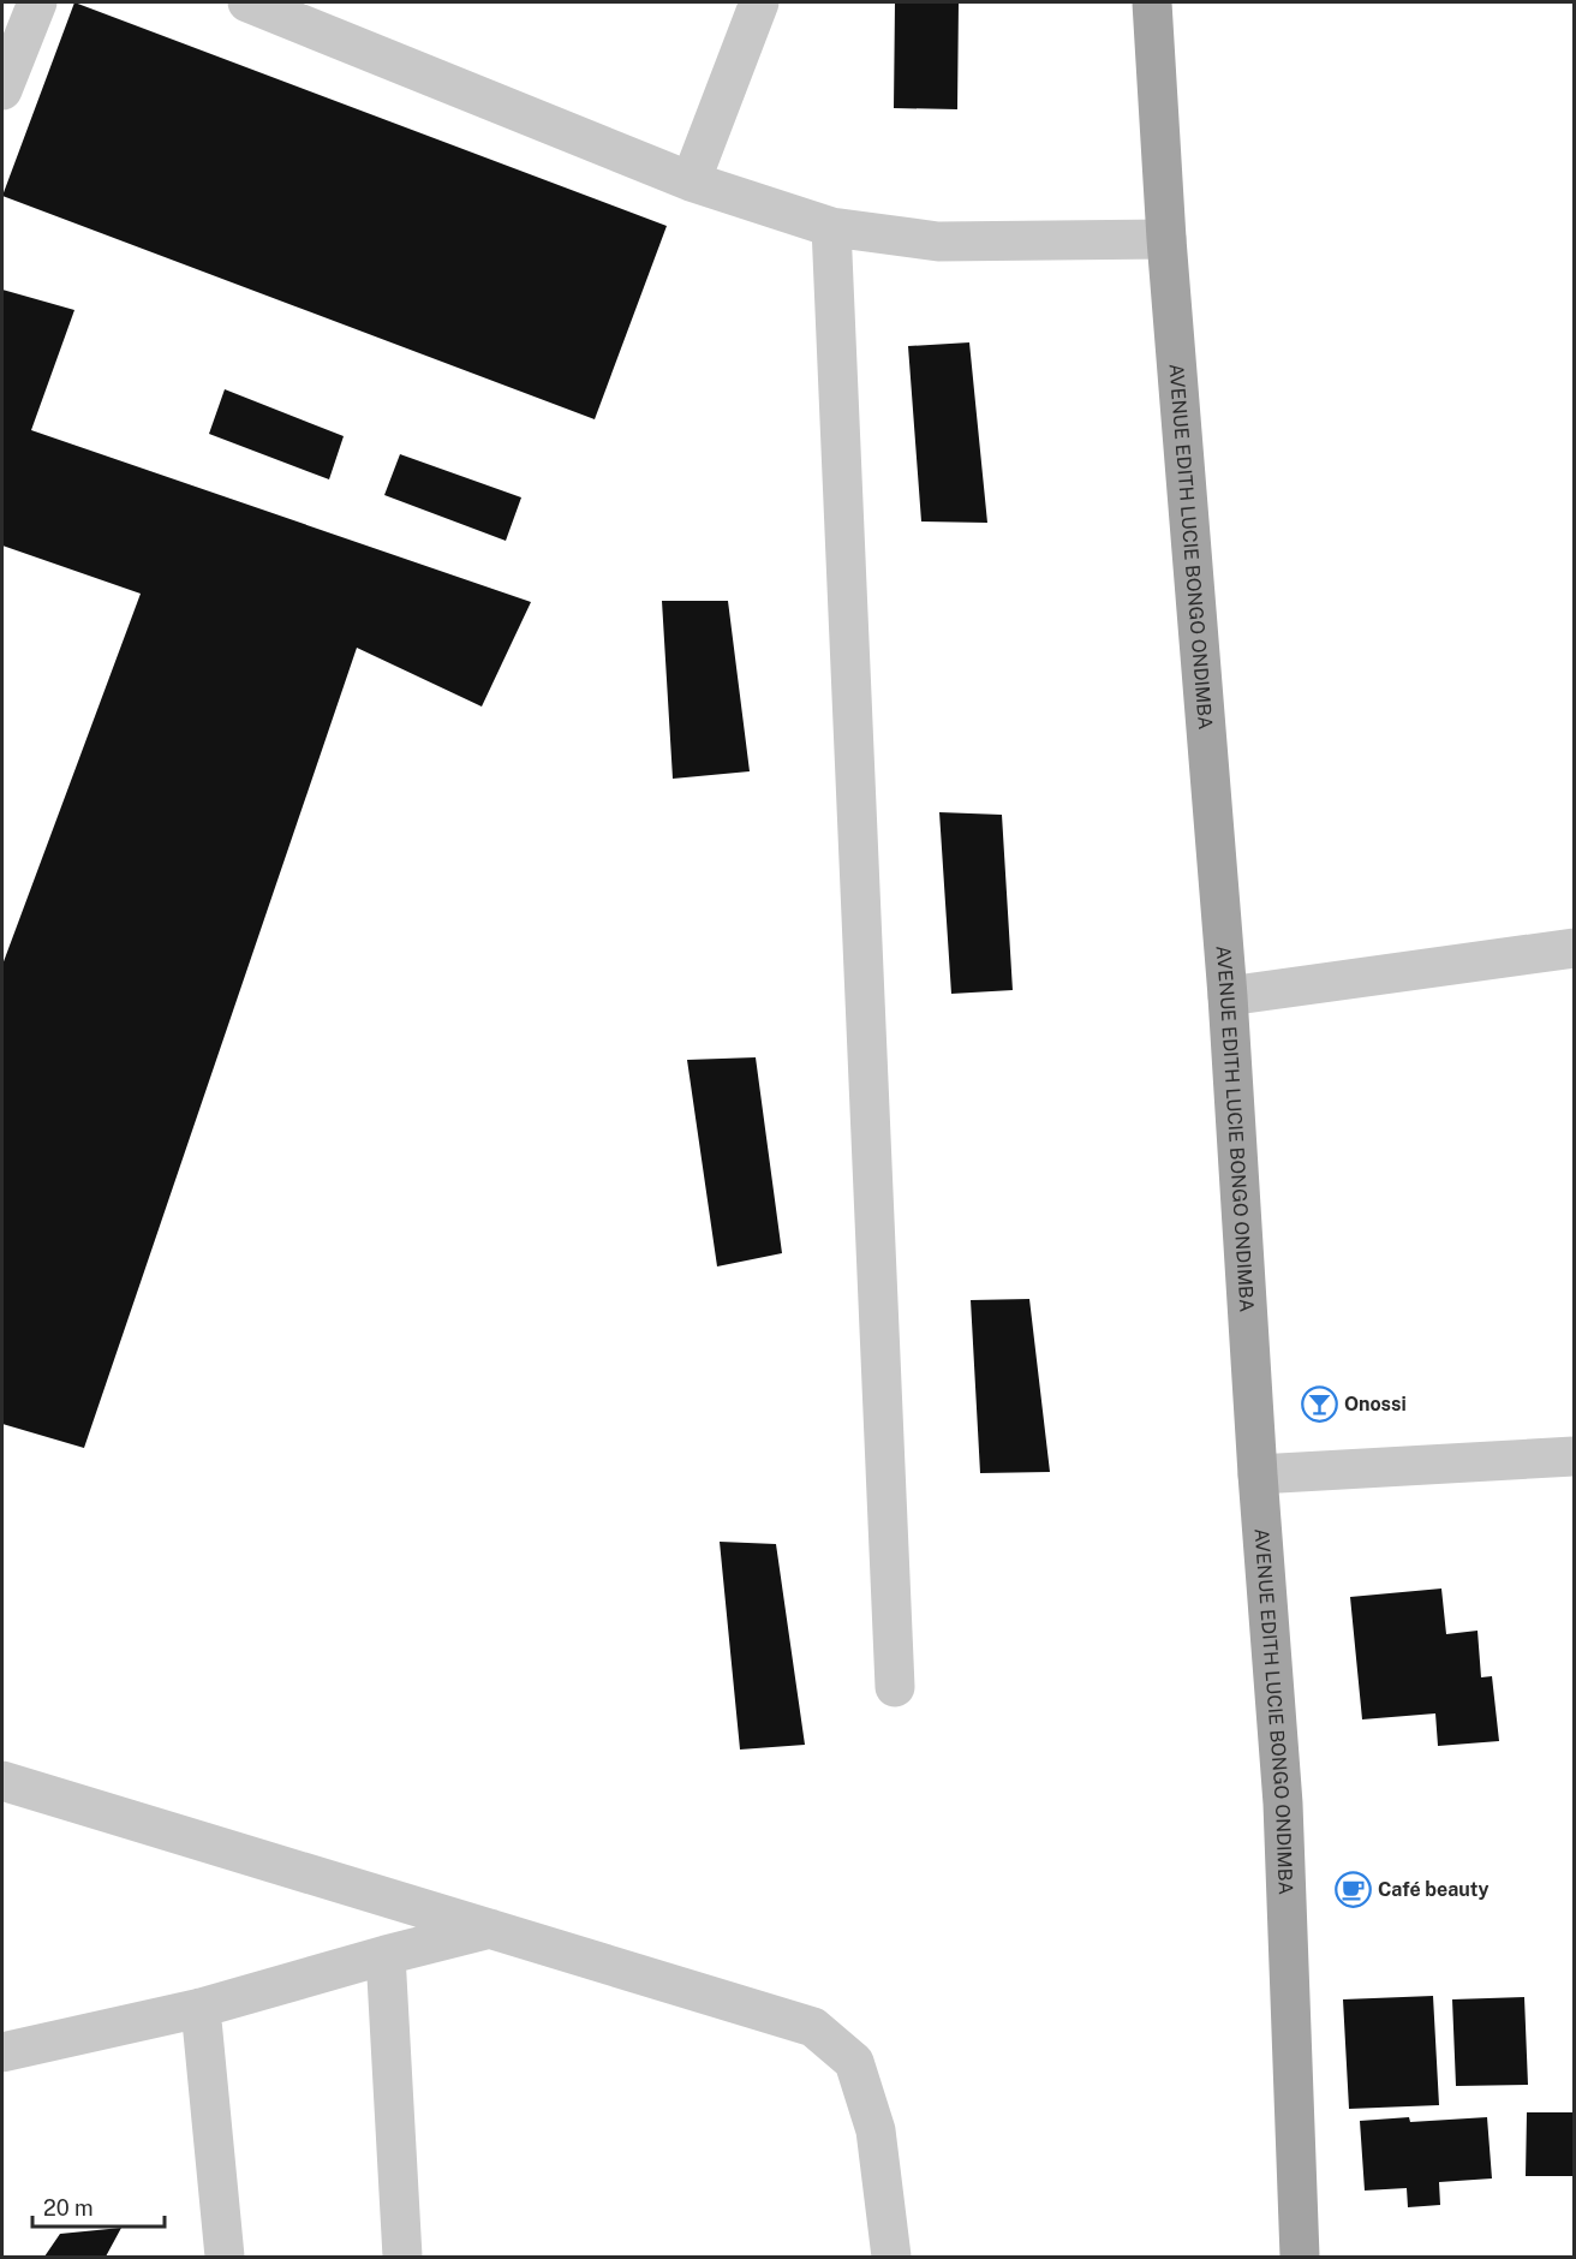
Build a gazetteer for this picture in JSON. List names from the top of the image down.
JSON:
{
  "streets": {
    "main road": ["AVENUE EDITH LUCIE BONGO ONDIMBA"]
  },
  "places": {
    "bar": ["Onossi"],
    "cafe": ["Café beauty"]
  },
  "scale_bar": "20 m"
}
